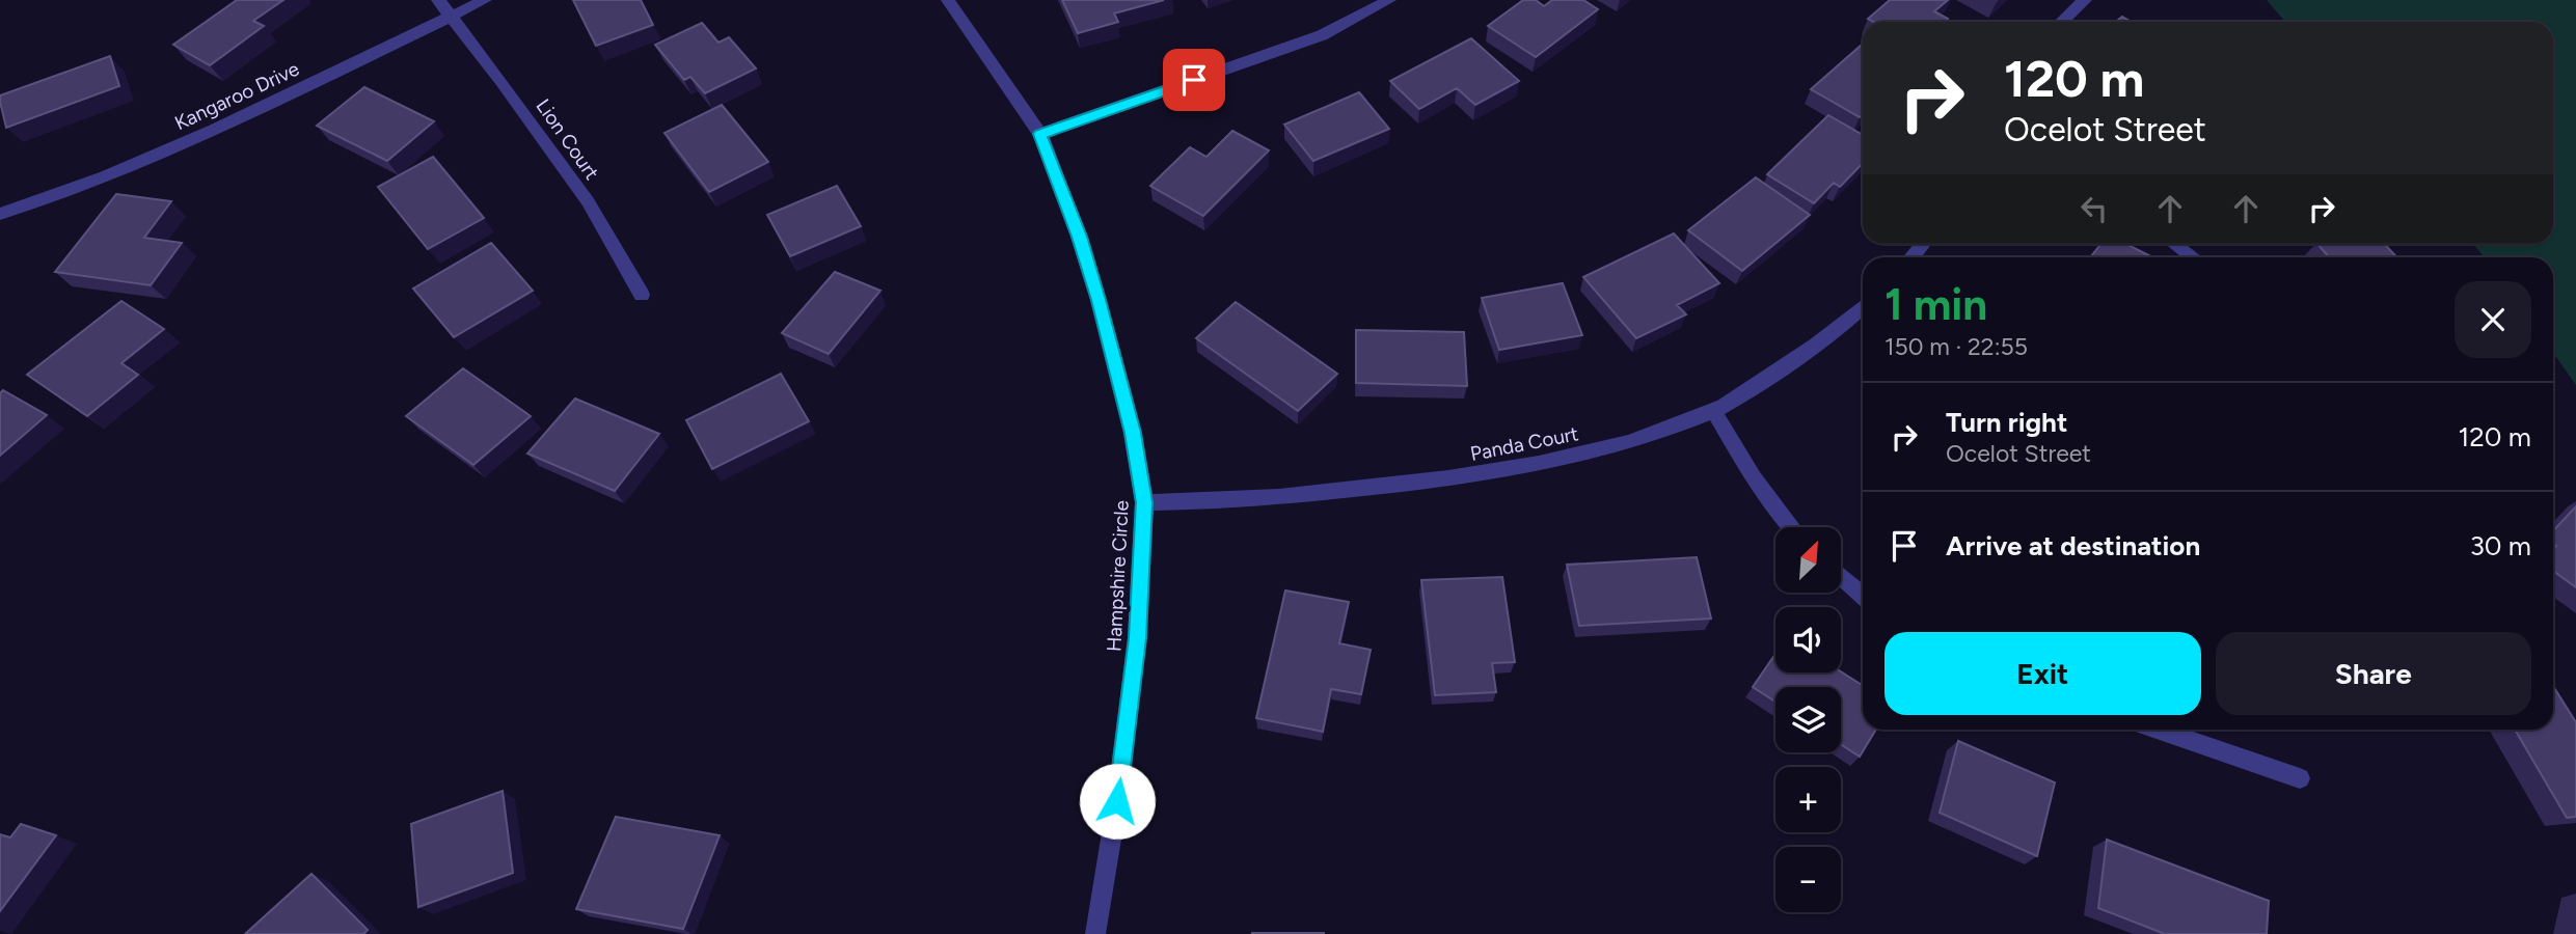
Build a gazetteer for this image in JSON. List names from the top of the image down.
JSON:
{
  "streets": {
    "street": [
      "Kangaroo Drive",
      "Lion Court",
      "Panda Court",
      "Hampshire Circle"
    ]
  },
  "crossings": [
    ["Kangaroo Drive", "Lion Court"],
    ["Panda Court", "Hampshire Circle"]
  ],
  "north": "top right",
  "page": {
    "turn": ["120 m", "Ocelot Street"],
    "heading": ["1 min", "150 m · 22:55"],
    "list": [
      {
        "name": "Turn right",
        "note": "Ocelot Street",
        "value": "120 m"
      },
      {
        "name": "Arrive at destination",
        "value": "30 m"
      }
    ],
    "map_buttons": ["+", "−"],
    "buttons": ["Exit", "Share"]
  }
}
